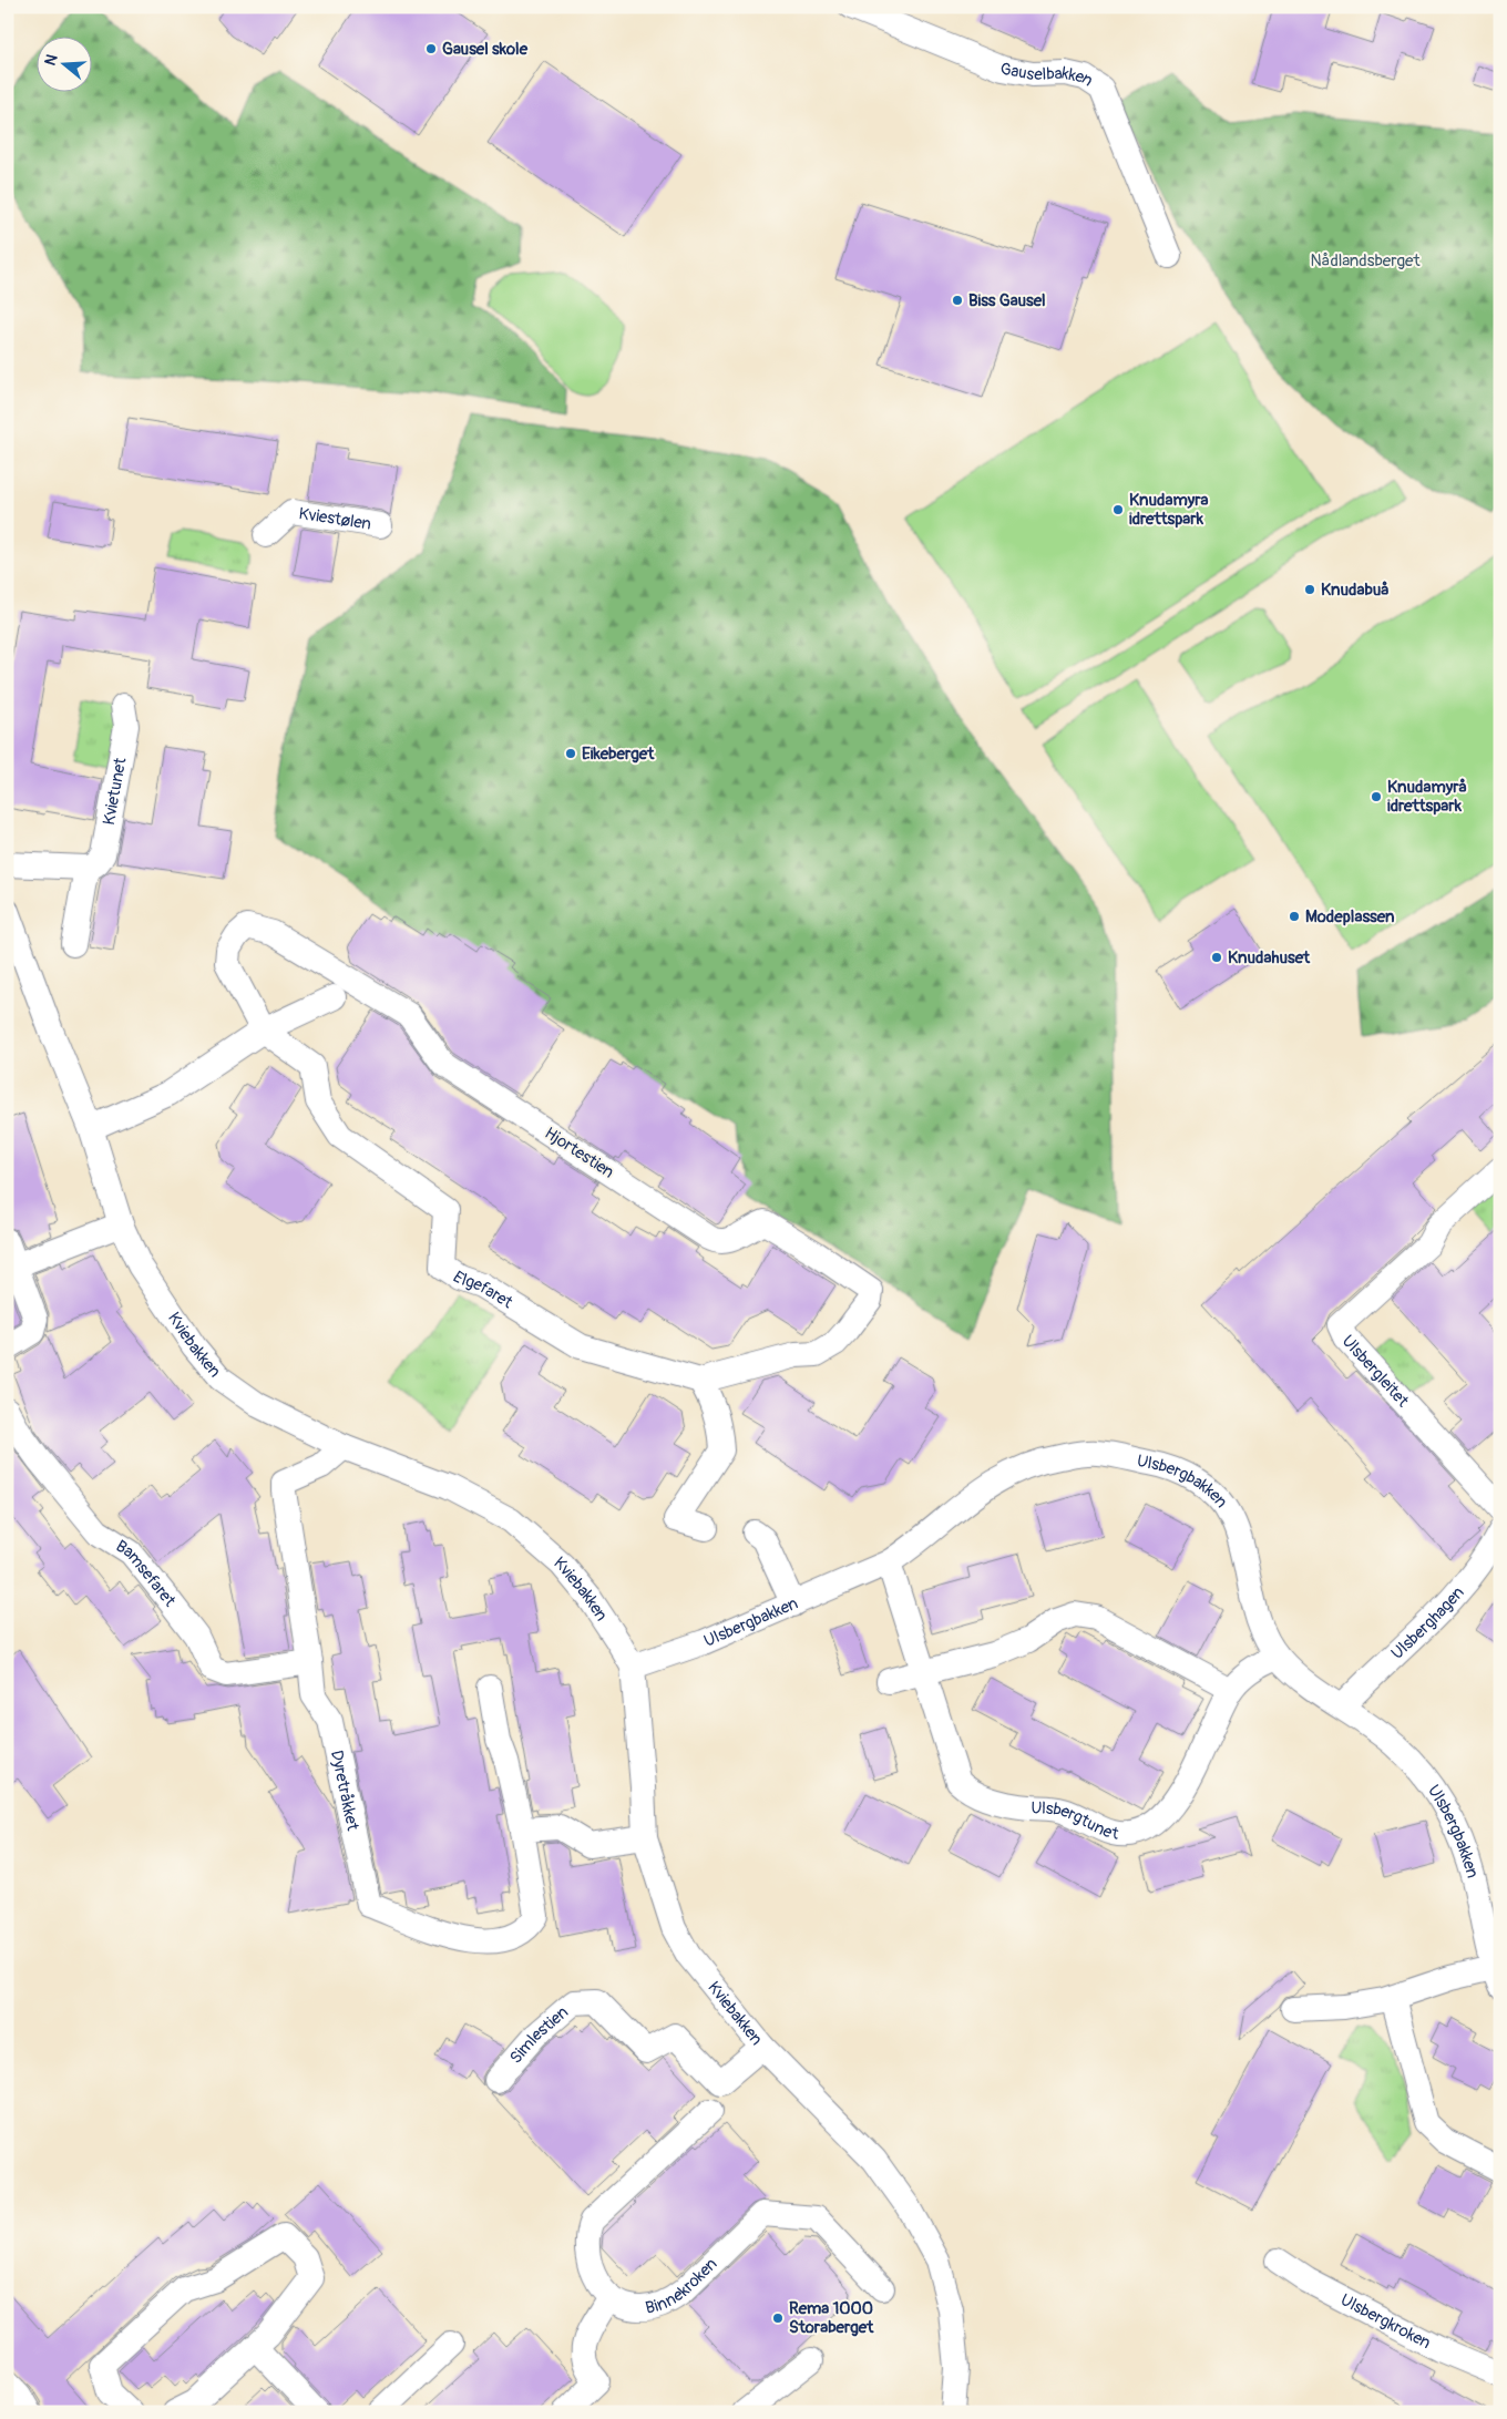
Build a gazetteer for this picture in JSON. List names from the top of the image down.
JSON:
{
  "streets": {
    "street": [
      "Gauselbakken",
      "Kviestølen",
      "Kvietunet",
      "Hjortestien",
      "Elgefaret",
      "Kviebakken",
      "Ulsbergleitet",
      "Ulsbergbakken",
      "Bamsefaret",
      "Ulsberghagen",
      "Dyretråkket",
      "Ulsbergtunet",
      "Simlestien",
      "Binnekroken",
      "Ulsbergkroken"
    ]
  },
  "crossings": [
    ["Hjortestien", "Elgefaret"],
    ["Kviebakken", "Ulsbergbakken"],
    ["Kviebakken", "Dyretråkket"],
    ["Kviebakken", "Simlestien"],
    ["Ulsbergbakken", "Ulsberghagen"],
    ["Ulsbergbakken", "Ulsbergtunet"],
    ["Bamsefaret", "Dyretråkket"]
  ],
  "parks": ["Nådlandsberget"],
  "places": [
    "Gausel skole",
    "Biss Gausel",
    "Knudamyra idrettspark",
    "Knudabuå",
    "Eikeberget",
    "Knudamyrå idrettspark",
    "Modeplassen",
    "Knudahuset",
    "Rema 1000 Storaberget"
  ],
  "north": "left"
}
